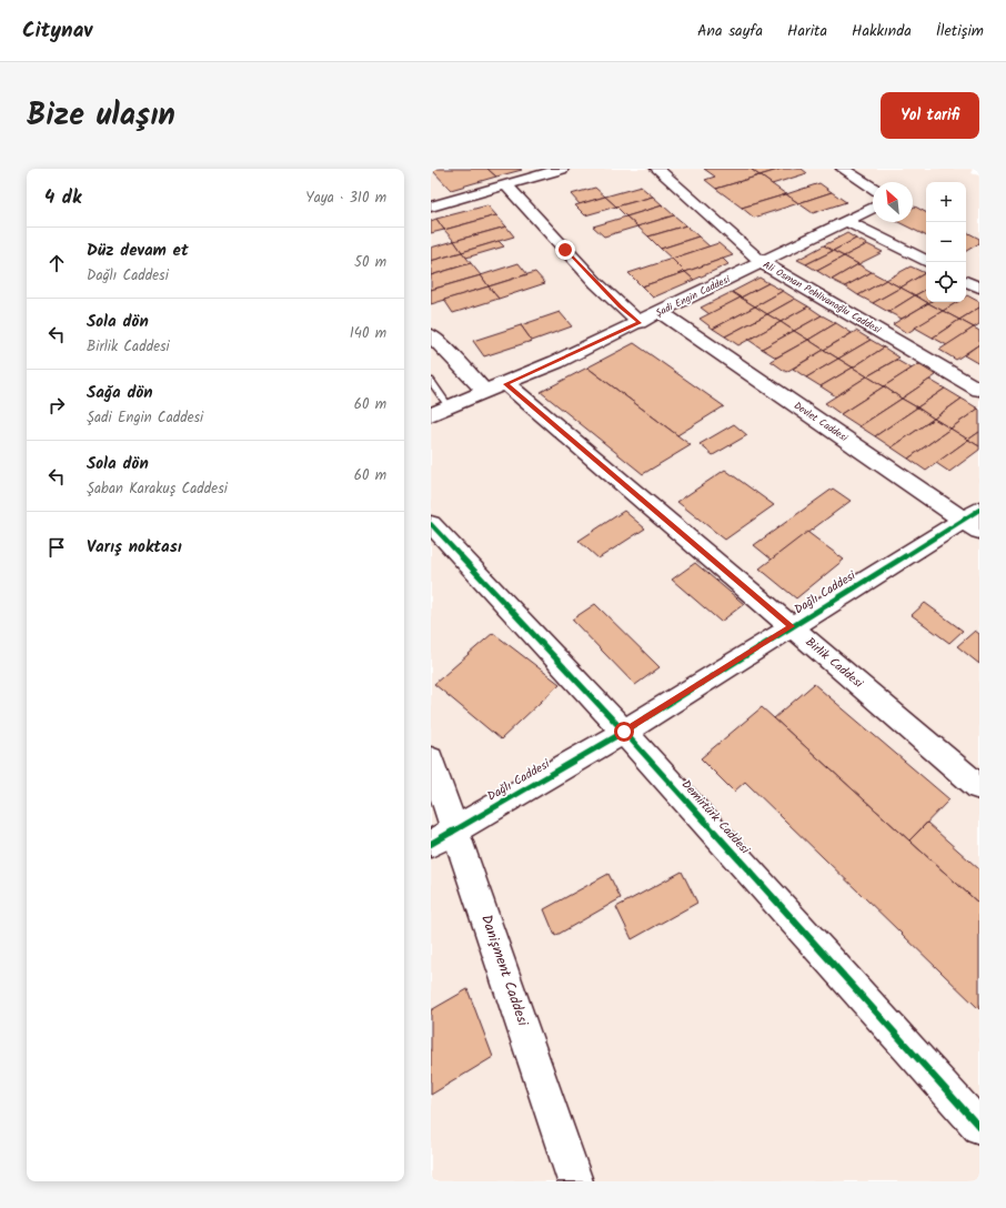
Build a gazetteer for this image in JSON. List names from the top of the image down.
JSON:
{
  "streets": {
    "street": [
      "Şadi Engin Caddesi",
      "Ali Osman Pehlivanoğlu Caddesi",
      "Devlet Caddesi",
      "Dağlı Caddesi",
      "Birlik Caddesi",
      "Demirtürk Caddesi",
      "Danişment Caddesi"
    ]
  },
  "crossings": [
    ["Şadi Engin Caddesi", "Ali Osman Pehlivanoğlu Caddesi"],
    ["Şadi Engin Caddesi", "Devlet Caddesi"],
    ["Şadi Engin Caddesi", "Birlik Caddesi"],
    ["Devlet Caddesi", "Dağlı Caddesi"],
    ["Dağlı Caddesi", "Birlik Caddesi"],
    ["Dağlı Caddesi", "Demirtürk Caddesi"],
    ["Dağlı Caddesi", "Danişment Caddesi"]
  ],
  "north": "top left",
  "page": {
    "header": "Citynav",
    "nav": [
      "Ana sayfa",
      "Harita",
      "Hakkında",
      "İletişim"
    ],
    "title": "Bize ulaşın",
    "buttons": "Yol tarifi",
    "heading": ["4 dk", "Yaya · 310 m"],
    "map_buttons": ["+", "−"],
    "list": [
      ["Düz devam et", "Dağlı Caddesi", "50 m"],
      ["Sola dön", "Birlik Caddesi", "140 m"],
      ["Sağa dön", "Şadi Engin Caddesi", "60 m"],
      ["Sola dön", "Şaban Karakuş Caddesi", "60 m"],
      "Varış noktası"
    ]
  }
}
